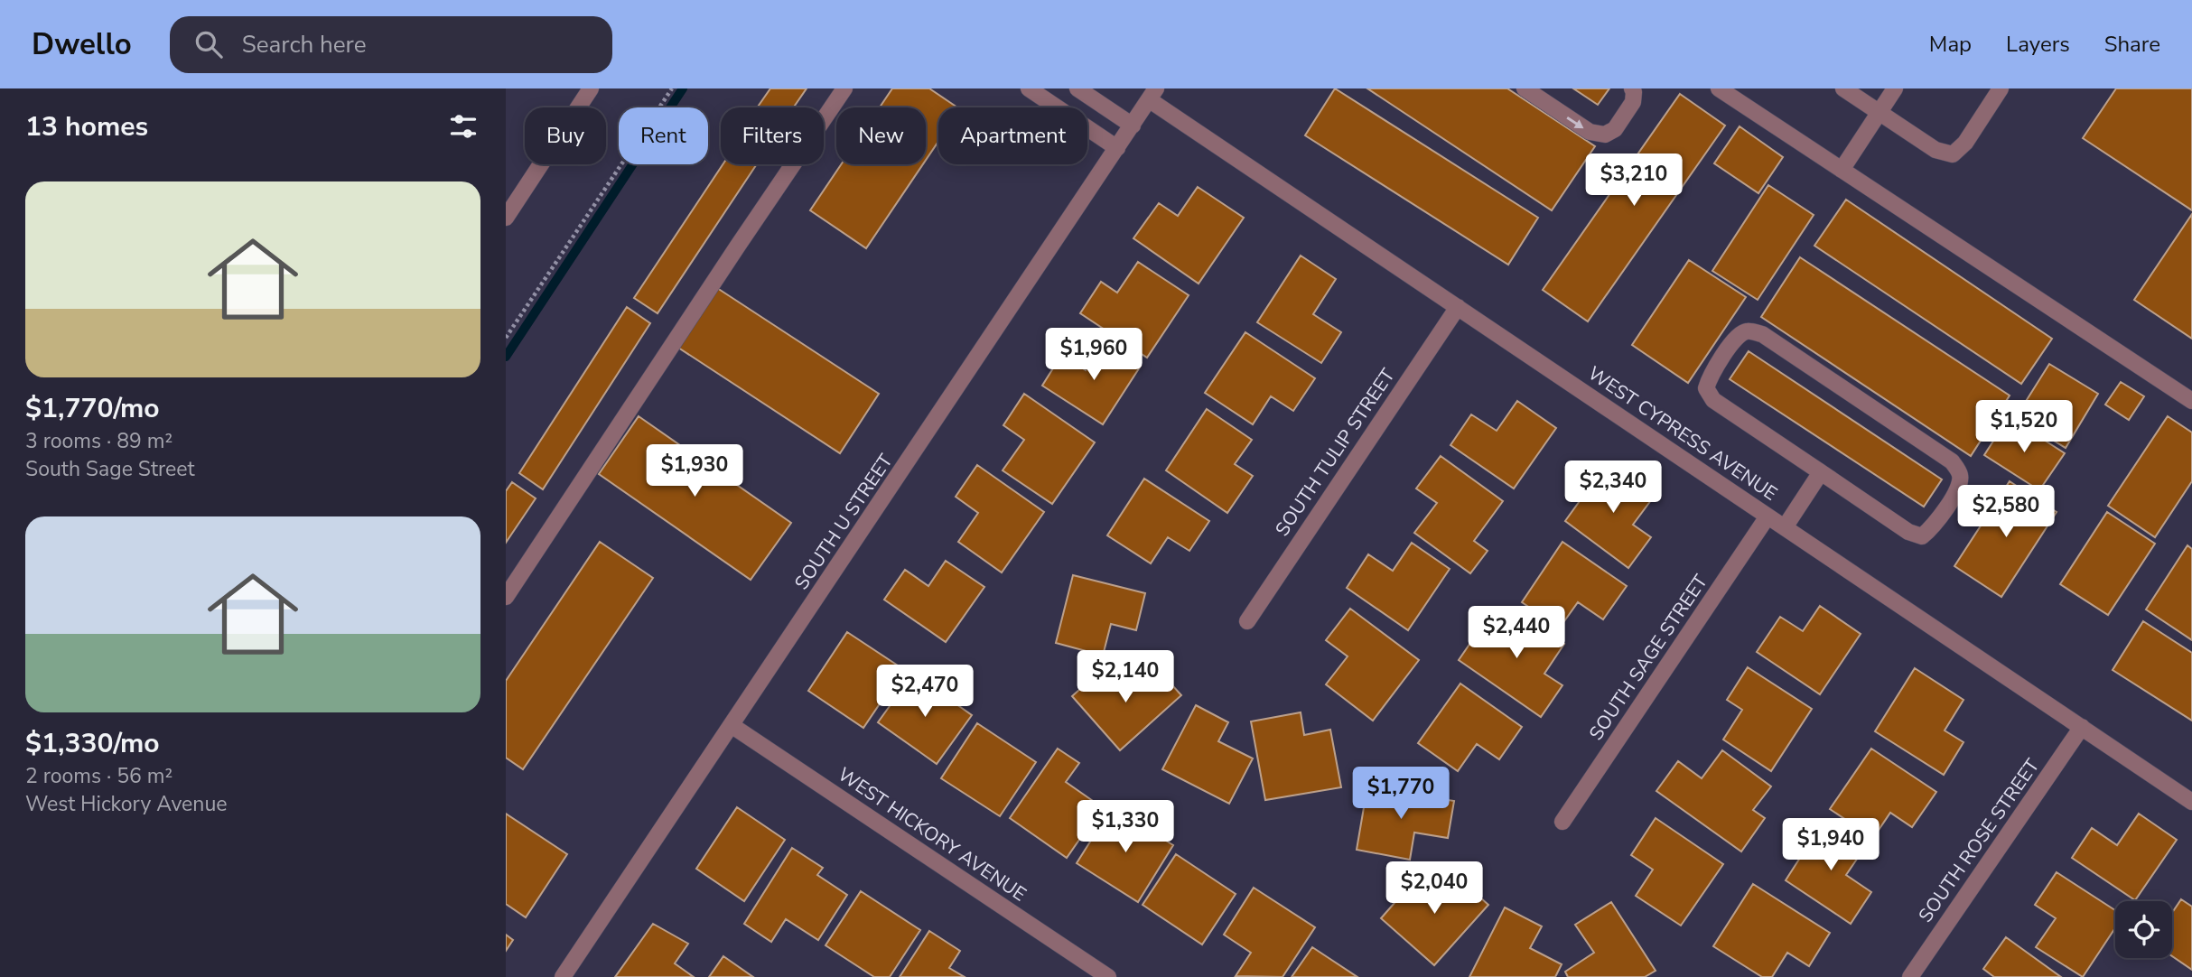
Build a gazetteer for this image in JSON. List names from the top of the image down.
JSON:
{
  "streets": {
    "street": [
      "WEST CYPRESS AVENUE",
      "SOUTH TULIP STREET",
      "SOUTH U STREET",
      "SOUTH SAGE STREET",
      "WEST HICKORY AVENUE",
      "SOUTH ROSE STREET"
    ]
  },
  "crossings": [
    ["WEST CYPRESS AVENUE", "SOUTH TULIP STREET"],
    ["WEST CYPRESS AVENUE", "SOUTH U STREET"],
    ["WEST CYPRESS AVENUE", "SOUTH SAGE STREET"],
    ["WEST CYPRESS AVENUE", "SOUTH ROSE STREET"],
    ["SOUTH U STREET", "WEST HICKORY AVENUE"]
  ],
  "page": {
    "header": "Dwello",
    "search": "Search here",
    "nav": ["Map", "Layers", "Share"],
    "heading": "13 homes",
    "chip": [
      "Buy",
      "Rent",
      "Filters",
      "New",
      "Apartment"
    ],
    "price": [
      "$3,210",
      "$1,960",
      "$1,520",
      "$1,930",
      "$2,340",
      "$2,580",
      "$2,440",
      "$2,140",
      "$2,470",
      "$1,770",
      "$1,330",
      "$1,940",
      "$2,040"
    ],
    "list": [
      {
        "name": "$1,770/mo",
        "note": "3 rooms · 89 m² · South Sage Street"
      },
      {
        "name": "$1,330/mo",
        "note": "2 rooms · 56 m² · West Hickory Avenue"
      }
    ]
  }
}
